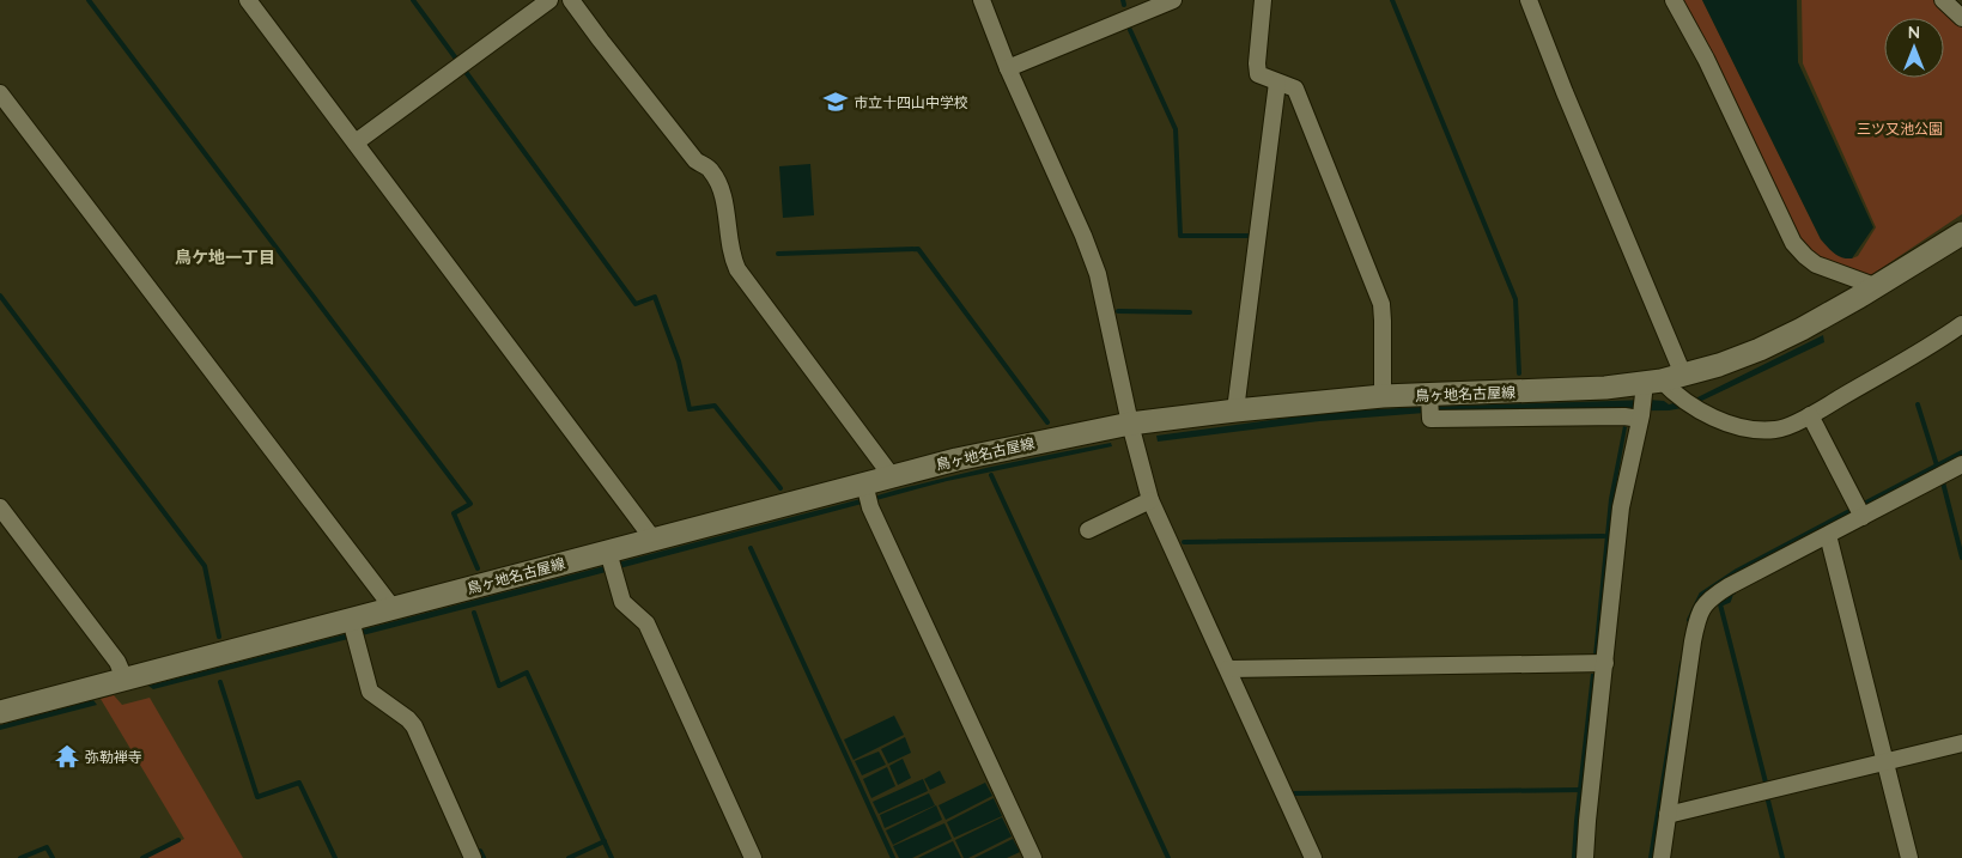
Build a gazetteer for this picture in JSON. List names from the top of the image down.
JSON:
{
  "streets": {
    "main road": ["鳥ヶ地名古屋線"]
  },
  "districts": ["鳥ケ地一丁目"],
  "parks": ["三ツ又池公園"],
  "places": {
    "school or university": ["市立十四山中学校"],
    "temple": ["弥勒禅寺"]
  },
  "north": "top"
}
